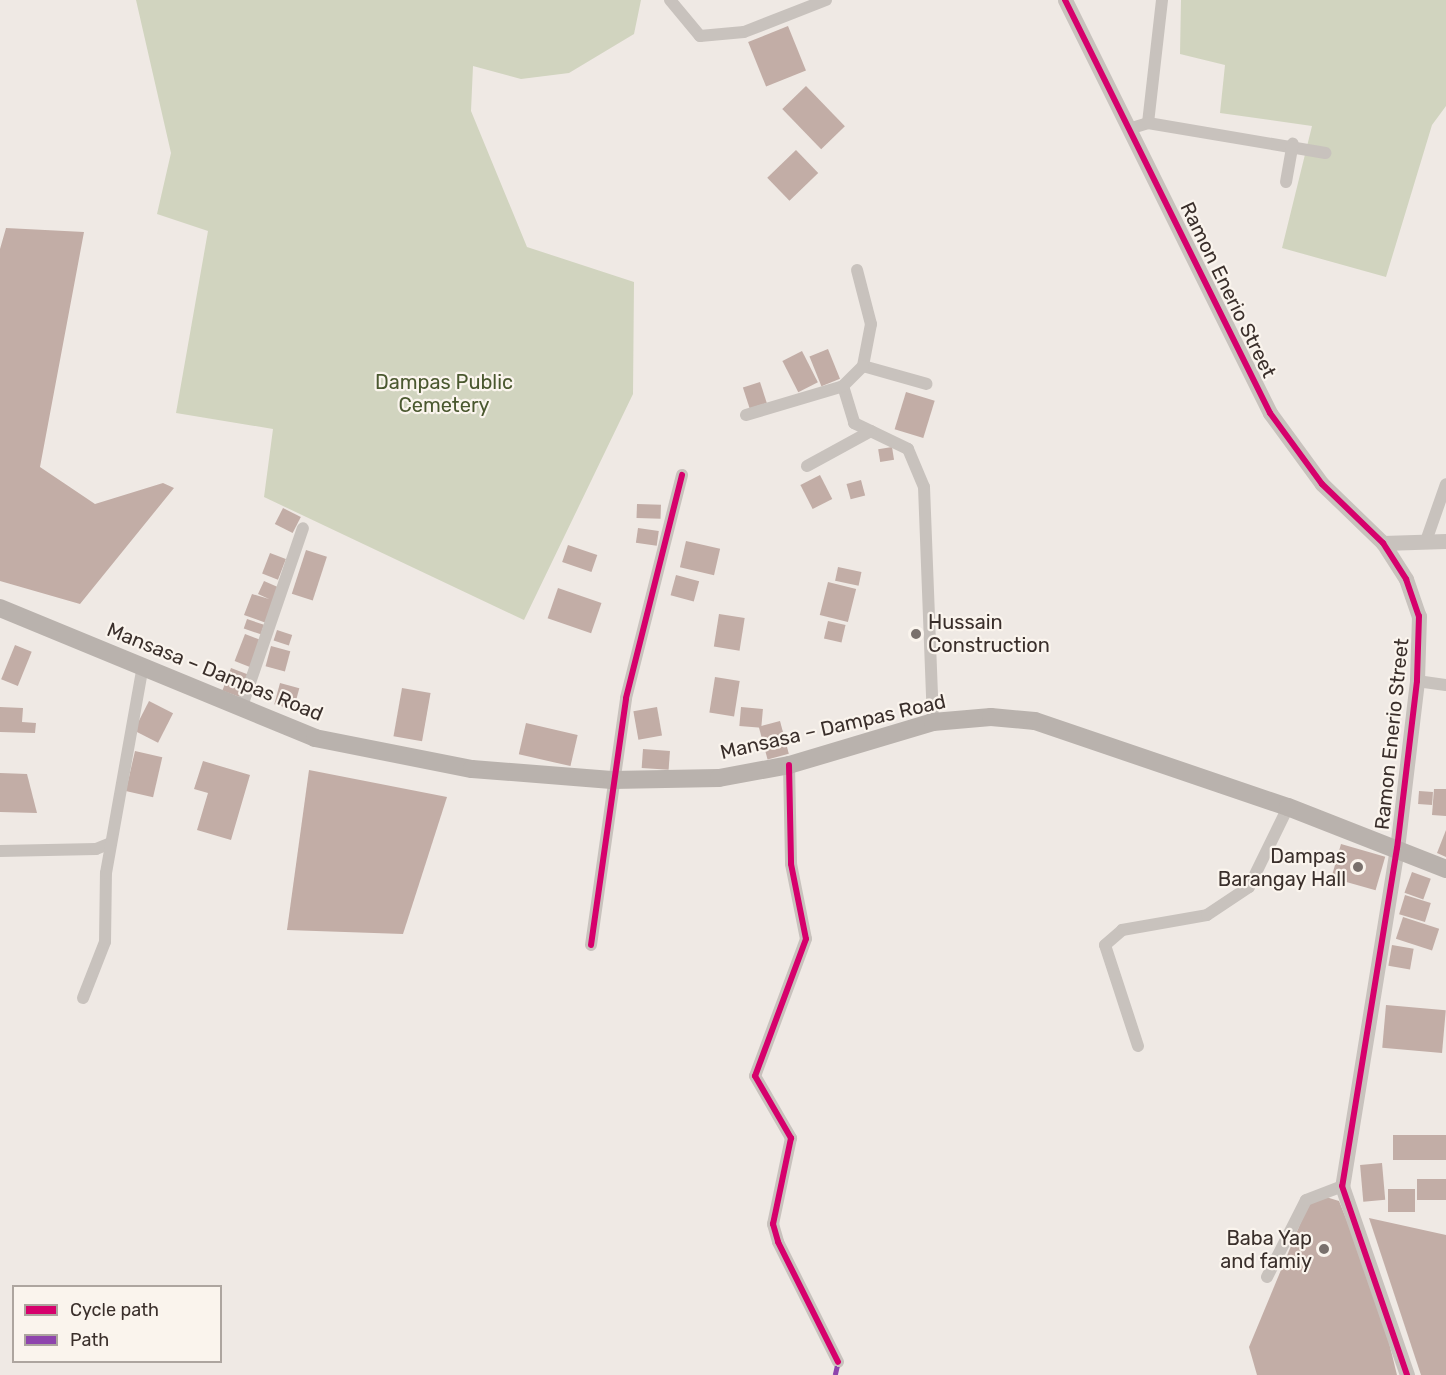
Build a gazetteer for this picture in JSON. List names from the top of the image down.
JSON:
{
  "streets": {
    "main road": ["Mansasa – Dampas Road"],
    "street": ["Ramon Enerio Street"]
  },
  "crossings": [
    ["Ramon Enerio Street", "Mansasa – Dampas Road"]
  ],
  "parks": ["Dampas Public Cemetery"],
  "places": ["Hussain Construction", "Dampas Barangay Hall", "Baba Yap and famiy"],
  "legend": ["Cycle path", "Path"]
}
